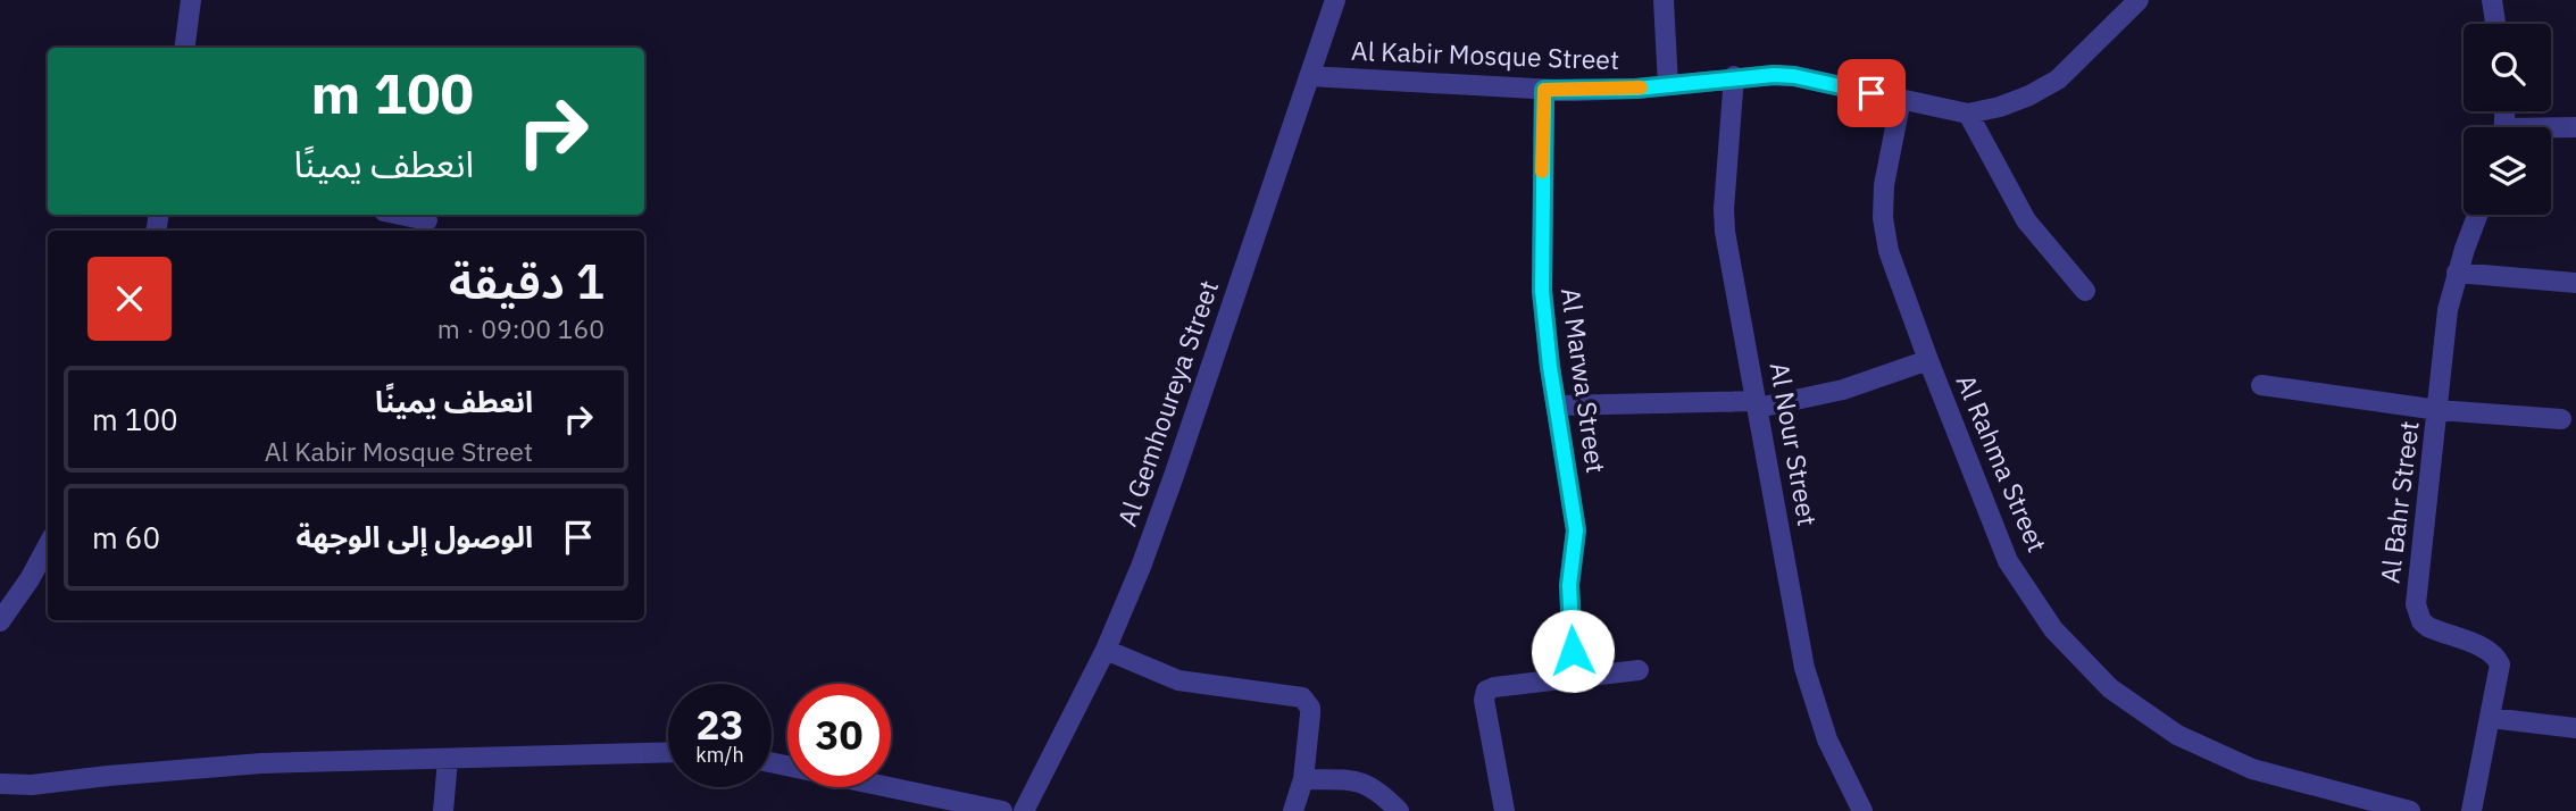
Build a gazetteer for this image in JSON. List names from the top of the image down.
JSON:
{
  "streets": {
    "street": [
      "Al Kabir Mosque Street",
      "Al Marwa Street",
      "Al Gemhoureya Street",
      "Al Nour Street",
      "Al Rahma Street",
      "Al Bahr Street"
    ]
  },
  "crossings": [
    ["Al Kabir Mosque Street", "Al Marwa Street"],
    ["Al Kabir Mosque Street", "Al Gemhoureya Street"],
    ["Al Kabir Mosque Street", "Al Nour Street"],
    ["Al Kabir Mosque Street", "Al Rahma Street"]
  ],
  "page": {
    "turn": ["100 m", "انعطف يمينًا"],
    "heading": ["1 دقيقة", "160 m · 09:00"],
    "list": [
      {
        "name": "انعطف يمينًا",
        "note": "Al Kabir Mosque Street",
        "value": "100 m"
      },
      {
        "name": "الوصول إلى الوجهة",
        "value": "60 m"
      }
    ],
    "speed": "23 km/h",
    "limit": "30"
  }
}
